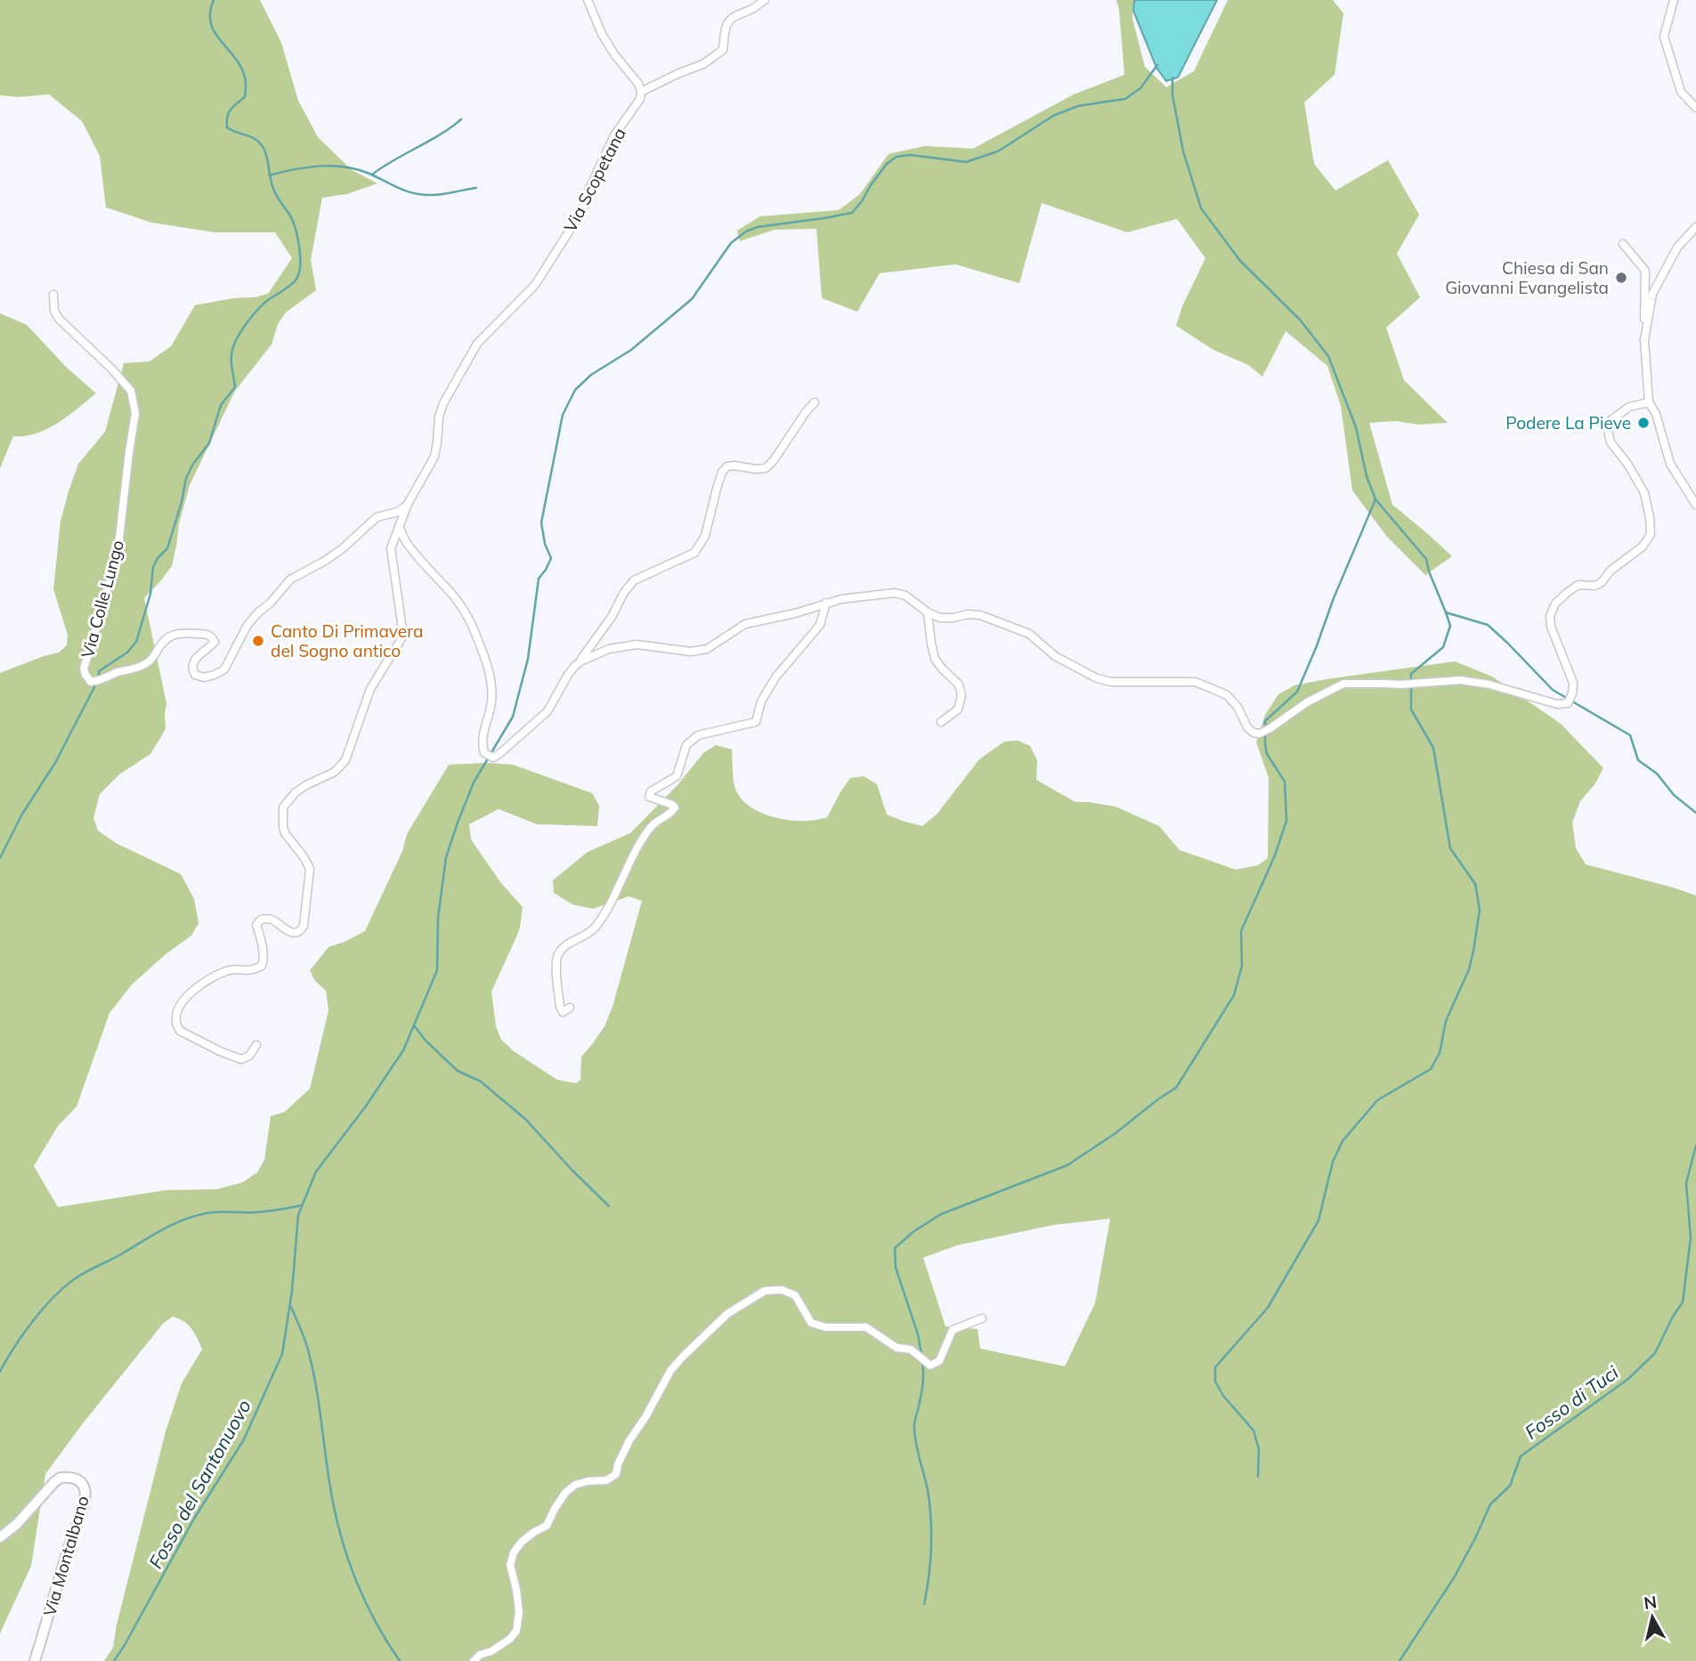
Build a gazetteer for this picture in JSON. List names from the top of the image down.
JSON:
{
  "streets": {
    "main road": ["Via Montalbano"],
    "street": ["Via Scopetana", "Via Colle Lungo"]
  },
  "crossings": [
    ["Via Scopetana", "Via Colle Lungo"]
  ],
  "water": ["Fosso di Tuci", "Fosso del Santonuovo"],
  "places": ["Chiesa di San Giovanni Evangelista", "Podere La Pieve", "Canto Di Primavera del Sogno antico"],
  "north": "top"
}
